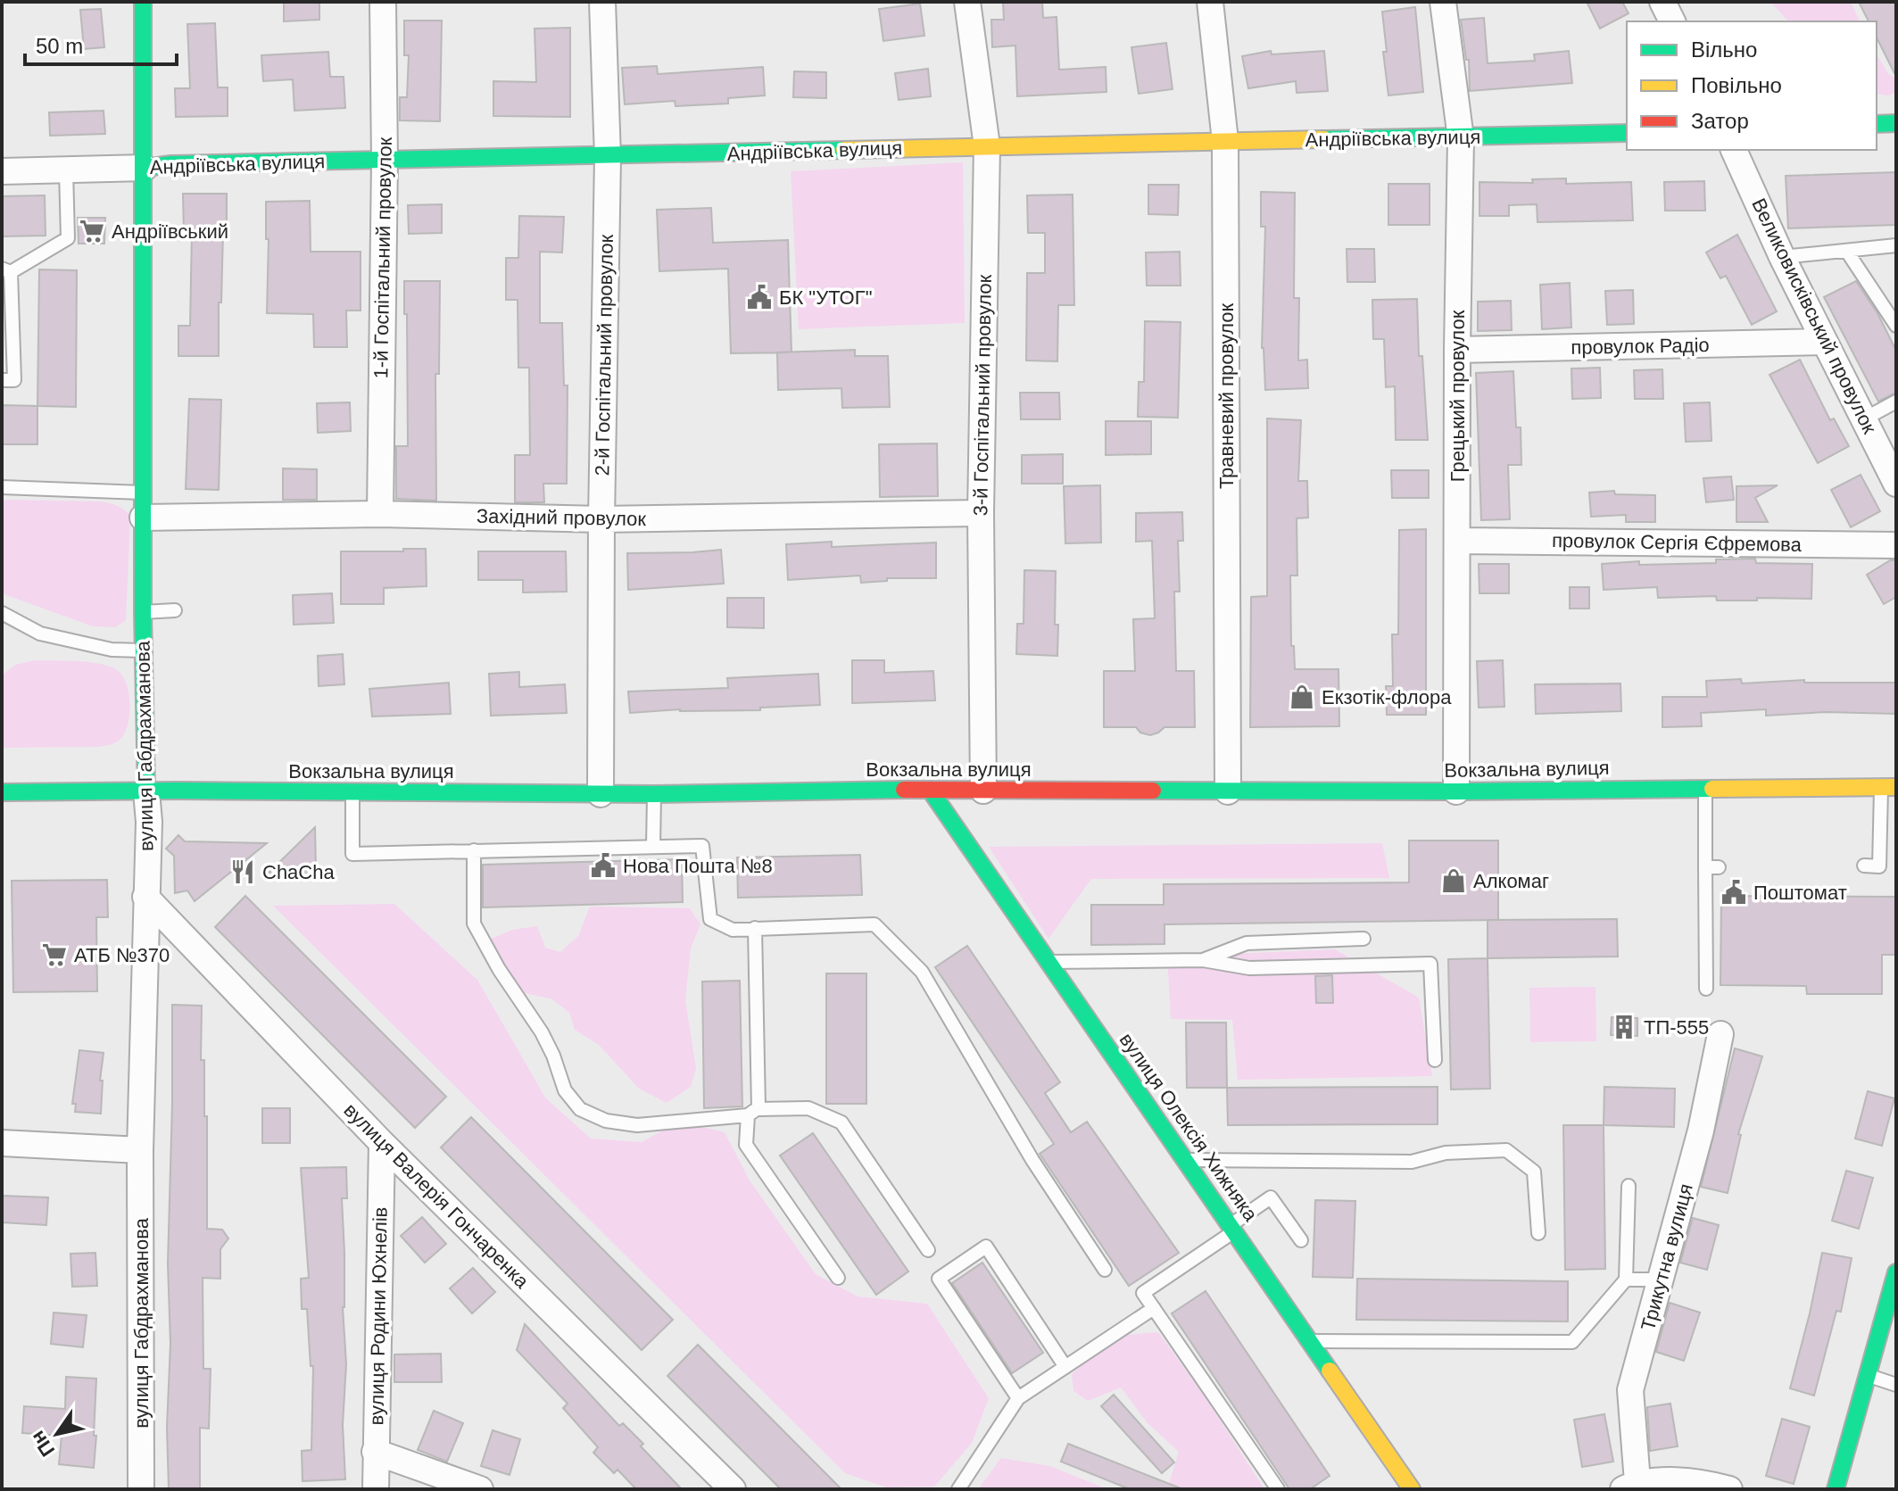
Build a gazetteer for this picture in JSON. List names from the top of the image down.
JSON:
{
  "streets": {
    "street": [
      "Андріївська вулиця",
      "1-й Госпітальний провулок",
      "Великовисківський провулок",
      "провулок Радіо",
      "2-й Госпітальний провулок",
      "3-й Госпітальний провулок",
      "Травневий провулок",
      "Грецький провулок",
      "Західний провулок",
      "провулок Сергія Єфремова",
      "вулиця Габдрахманова",
      "Вокзальна вулиця",
      "вулиця Олексія Хижняка",
      "вулиця Валерія Гончаренка",
      "Трикутна вулиця",
      "вулиця Родини Юхнелів"
    ]
  },
  "crossings": [
    ["Андріївська вулиця", "1-й Госпітальний провулок"],
    ["Андріївська вулиця", "2-й Госпітальний провулок"],
    ["Андріївська вулиця", "3-й Госпітальний провулок"],
    ["Андріївська вулиця", "Травневий провулок"],
    ["Андріївська вулиця", "Грецький провулок"],
    ["Андріївська вулиця", "вулиця Габдрахманова"],
    ["1-й Госпітальний провулок", "Західний провулок"],
    ["Великовисківський провулок", "провулок Радіо"],
    ["провулок Радіо", "Грецький провулок"],
    ["2-й Госпітальний провулок", "Західний провулок"],
    ["2-й Госпітальний провулок", "Вокзальна вулиця"],
    ["3-й Госпітальний провулок", "Західний провулок"],
    ["3-й Госпітальний провулок", "Вокзальна вулиця"],
    ["Травневий провулок", "Вокзальна вулиця"],
    ["Грецький провулок", "провулок Сергія Єфремова"],
    ["Грецький провулок", "Вокзальна вулиця"],
    ["Західний провулок", "вулиця Габдрахманова"],
    ["вулиця Габдрахманова", "Вокзальна вулиця"],
    ["вулиця Габдрахманова", "вулиця Валерія Гончаренка"],
    ["Вокзальна вулиця", "вулиця Олексія Хижняка"],
    ["вулиця Валерія Гончаренка", "вулиця Родини Юхнелів"]
  ],
  "places": {
    "supermarket": ["Андріївський", "АТБ №370"],
    "public building": ["БК \"УТОГ\"", "Нова Пошта №8", "Поштомат"],
    "shop": ["Екзотік-флора", "Алкомаг"],
    "restaurant": ["ChaCha"],
    "building": ["ТП-555"]
  },
  "legend": ["Вільно", "Повільно", "Затор"],
  "scale_bar": "50 m",
  "north": "bottom left"
}
